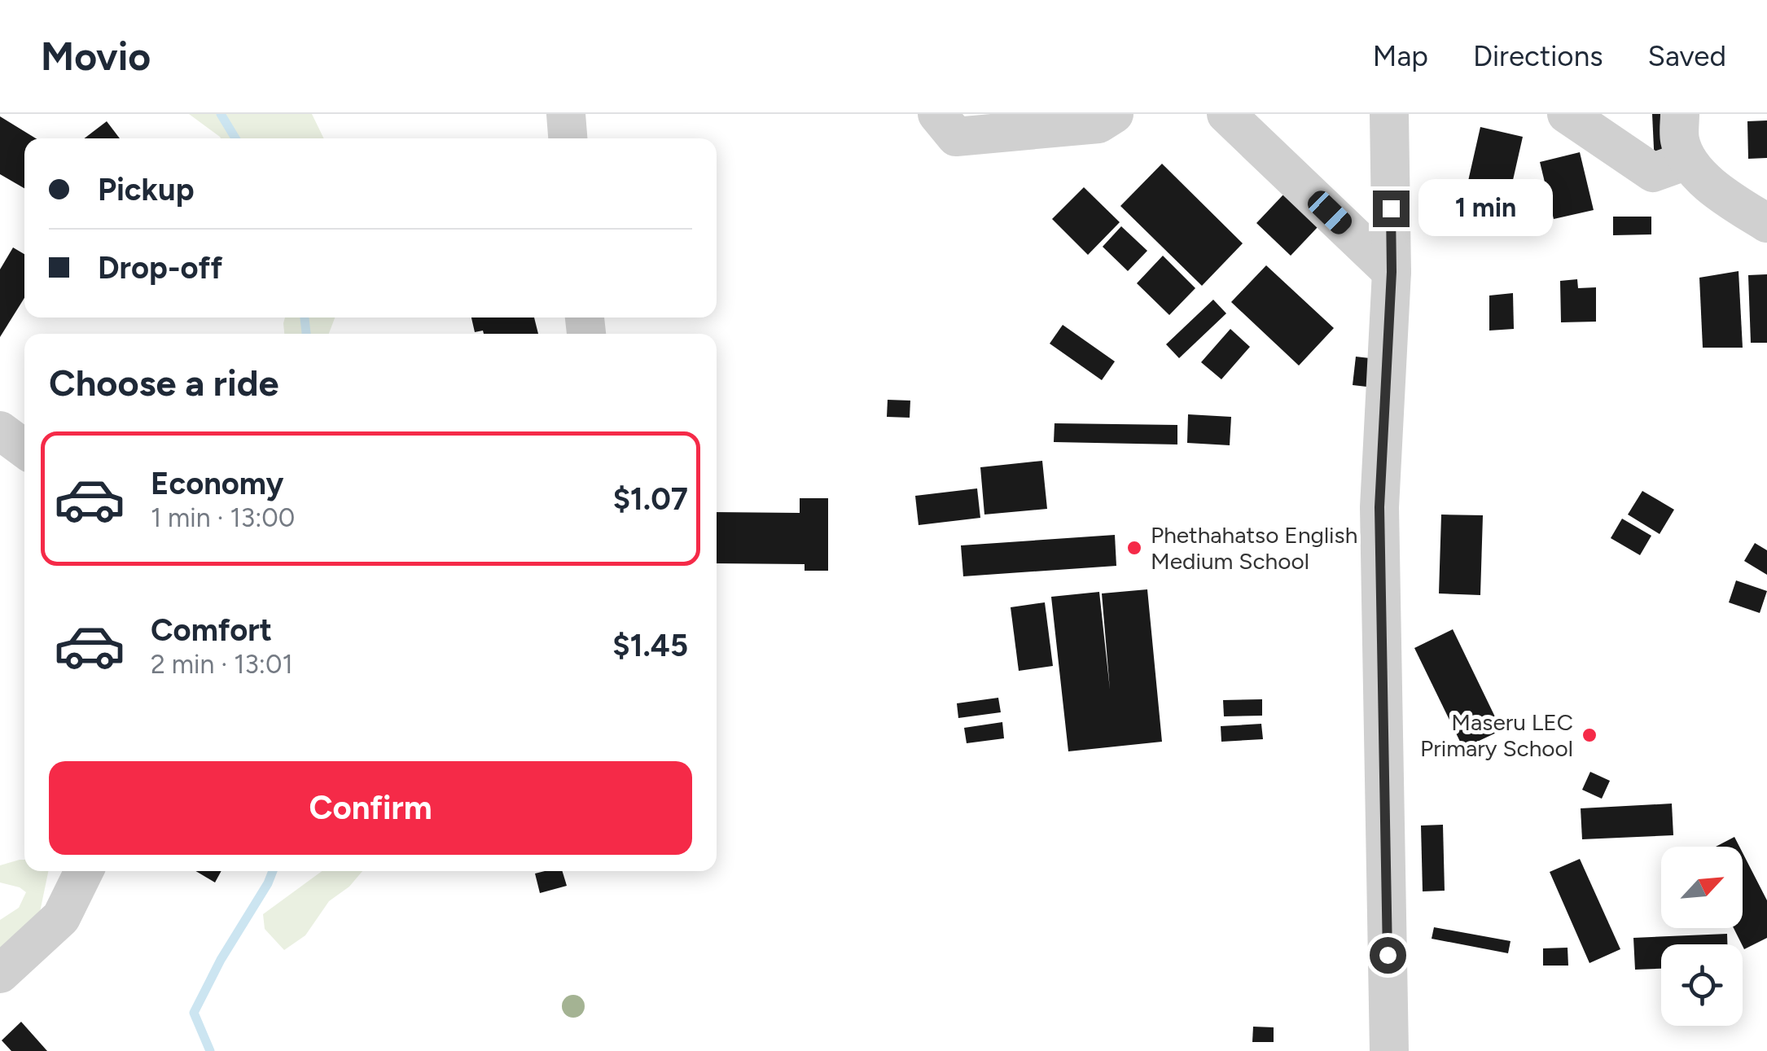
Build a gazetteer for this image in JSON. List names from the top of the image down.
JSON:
{
  "places": ["Phethahatso English Medium School", "Maseru LEC Primary School"],
  "north": "top right",
  "page": {
    "header": "Movio",
    "nav": ["Map", "Directions", "Saved"],
    "banner": ["Pickup", "Drop-off"],
    "bubble": "1 min",
    "heading": "Choose a ride",
    "list": [
      {
        "name": "Economy",
        "note": "1 min · 13:00",
        "value": "$1.07"
      },
      {
        "name": "Comfort",
        "note": "2 min · 13:01",
        "value": "$1.45"
      }
    ],
    "buttons": "Confirm"
  }
}
